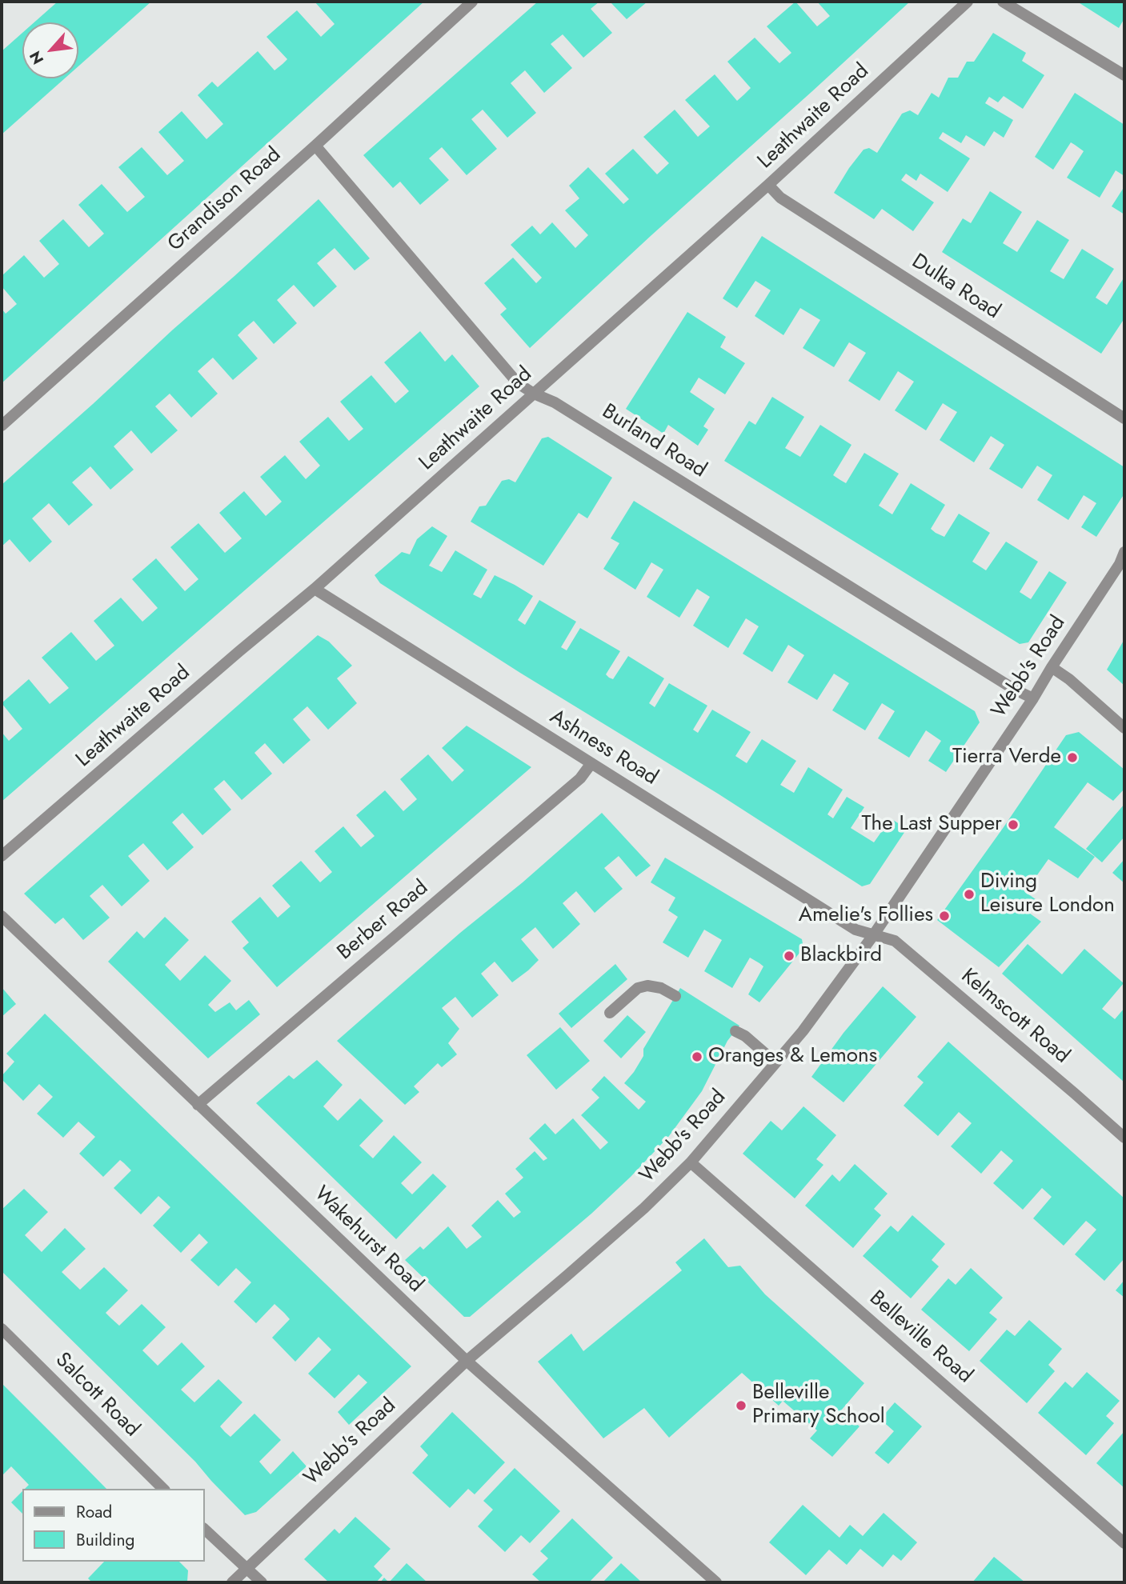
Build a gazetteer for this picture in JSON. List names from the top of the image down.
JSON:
{
  "streets": {
    "street": [
      "Leathwaite Road",
      "Grandison Road",
      "Dulka Road",
      "Burland Road",
      "Webb's Road",
      "Ashness Road",
      "Berber Road",
      "Kelmscott Road",
      "Wakehurst Road",
      "Belleville Road",
      "Salcott Road"
    ]
  },
  "crossings": [
    ["Leathwaite Road", "Dulka Road"],
    ["Leathwaite Road", "Burland Road"],
    ["Leathwaite Road", "Ashness Road"],
    ["Grandison Road", "Burland Road"],
    ["Burland Road", "Webb's Road"],
    ["Webb's Road", "Ashness Road"],
    ["Webb's Road", "Kelmscott Road"],
    ["Webb's Road", "Wakehurst Road"],
    ["Webb's Road", "Belleville Road"],
    ["Ashness Road", "Berber Road"],
    ["Ashness Road", "Kelmscott Road"],
    ["Berber Road", "Wakehurst Road"]
  ],
  "places": [
    "Tierra Verde",
    "The Last Supper",
    "Diving Leisure London",
    "Amelie's Follies",
    "Blackbird",
    "Oranges & Lemons",
    "Belleville Primary School"
  ],
  "legend": ["Road", "Building"],
  "north": "bottom left"
}
